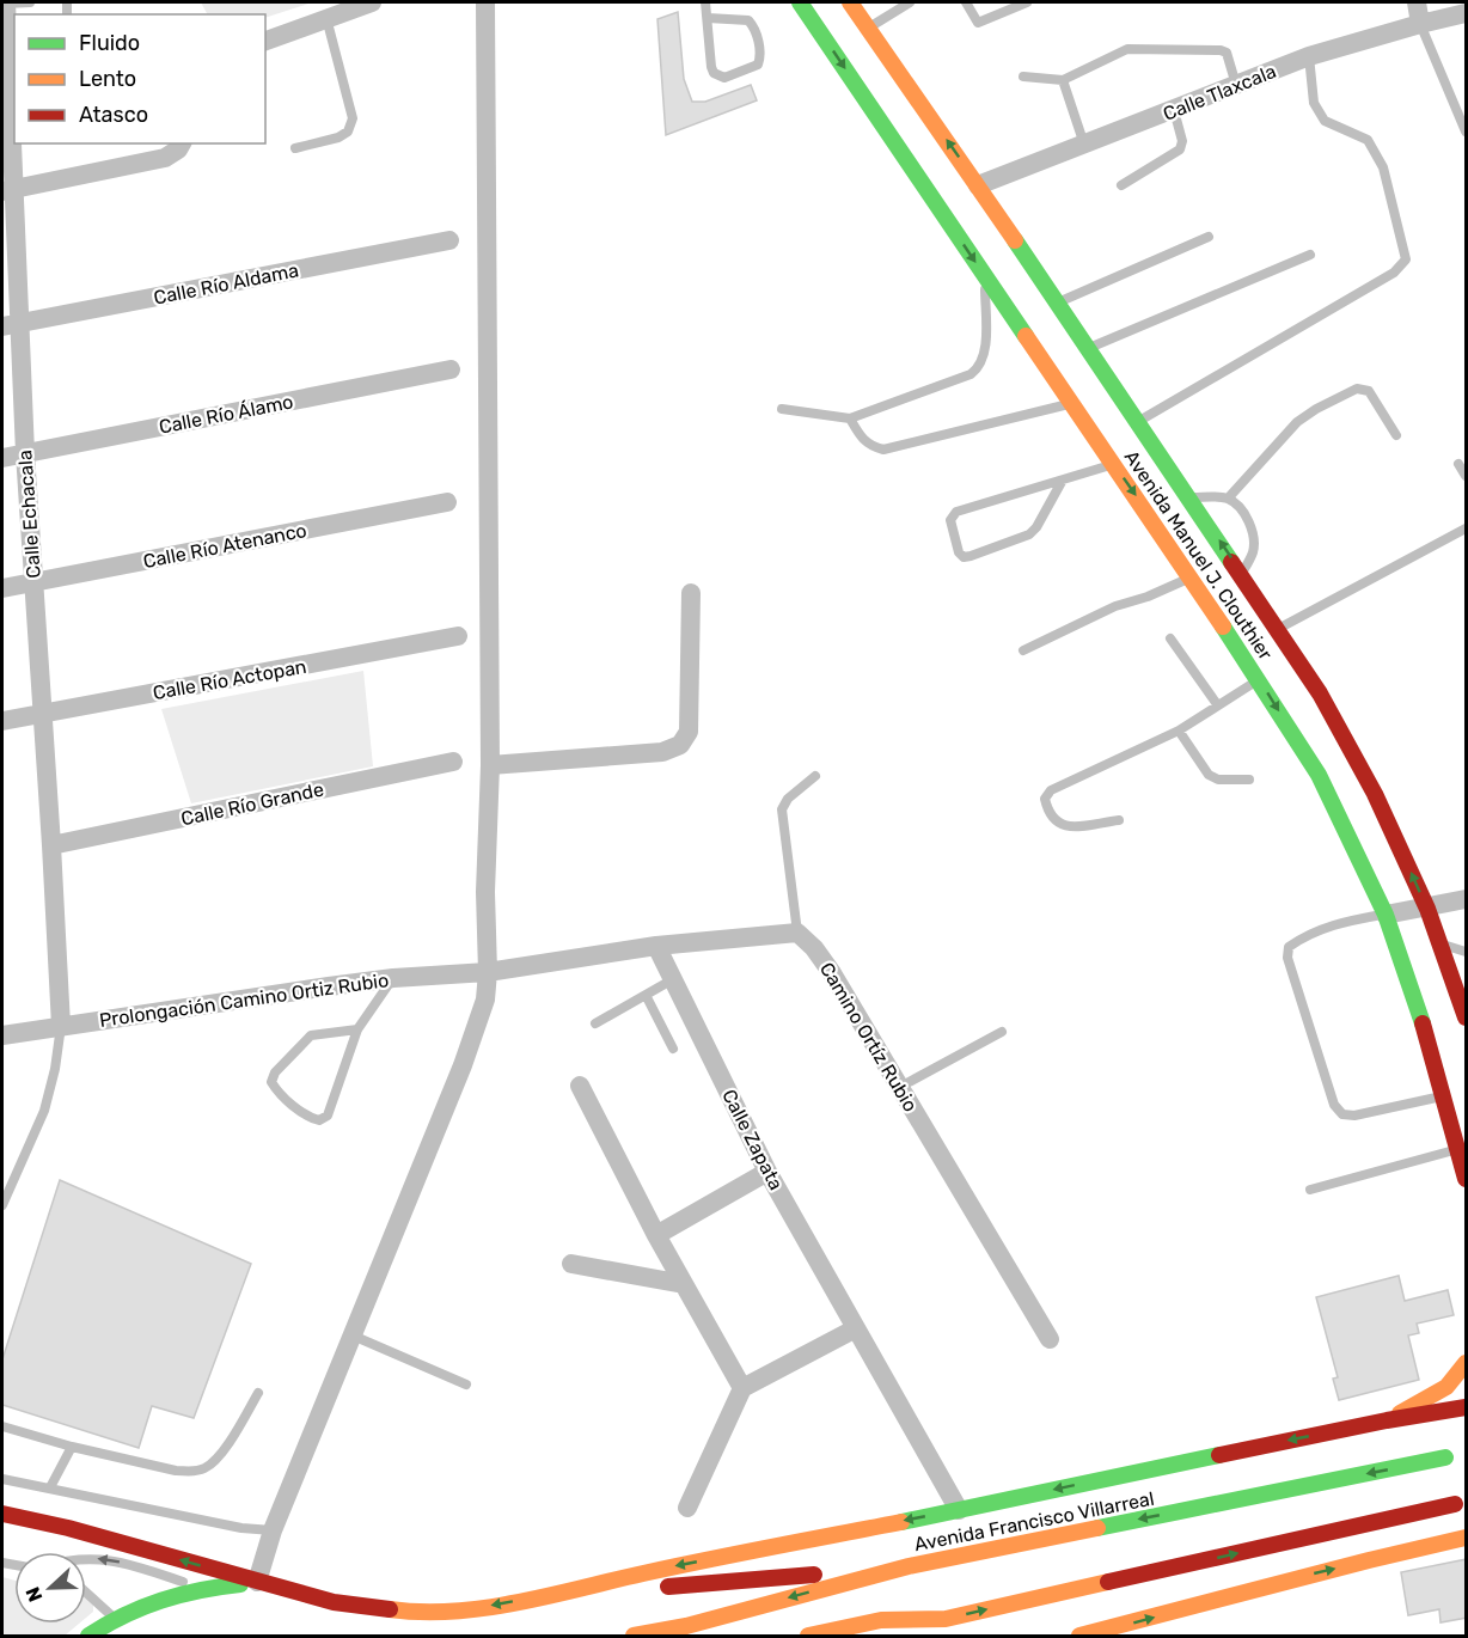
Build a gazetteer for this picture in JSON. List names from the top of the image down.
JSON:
{
  "streets": {
    "main road": ["Avenida Manuel J. Clouthier", "Avenida Francisco Villarreal"],
    "street": [
      "Calle Tlaxcala",
      "Calle Río Aldama",
      "Calle Río Álamo",
      "Calle Echacala",
      "Calle Río Atenanco",
      "Calle Río Actopan",
      "Calle Río Grande",
      "Prolongación Camino Ortiz Rubio",
      "Camino Ortíz Rubio",
      "Calle Zapata"
    ]
  },
  "crossings": [
    ["Calle Tlaxcala", "Avenida Manuel J. Clouthier"],
    ["Calle Río Aldama", "Calle Echacala"],
    ["Calle Río Álamo", "Calle Echacala"],
    ["Calle Echacala", "Calle Río Atenanco"],
    ["Calle Echacala", "Calle Río Actopan"],
    ["Calle Echacala", "Calle Río Grande"],
    ["Calle Echacala", "Prolongación Camino Ortiz Rubio"]
  ],
  "legend": ["Fluido", "Lento", "Atasco"],
  "north": "left"
}
